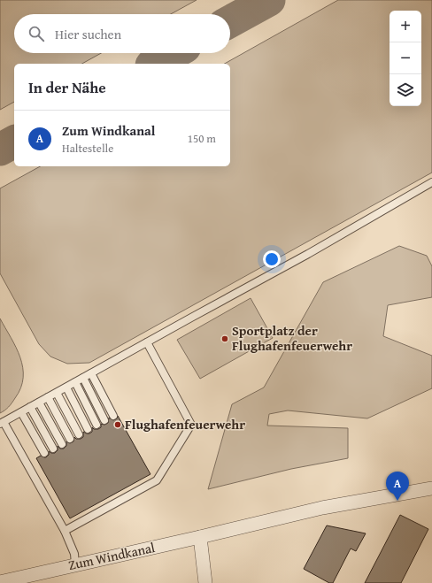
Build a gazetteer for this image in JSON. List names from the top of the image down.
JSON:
{
  "streets": {
    "street": ["Zum Windkanal"]
  },
  "places": ["Sportplatz der Flughafenfeuerwehr", "Flughafenfeuerwehr"],
  "page": {
    "map_buttons": ["+", "−"],
    "search": "Hier suchen",
    "heading": "In der Nähe",
    "list": [
      {
        "mark": "A",
        "name": "Zum Windkanal",
        "note": "Haltestelle",
        "value": "150 m"
      }
    ],
    "pins": "A"
  }
}
